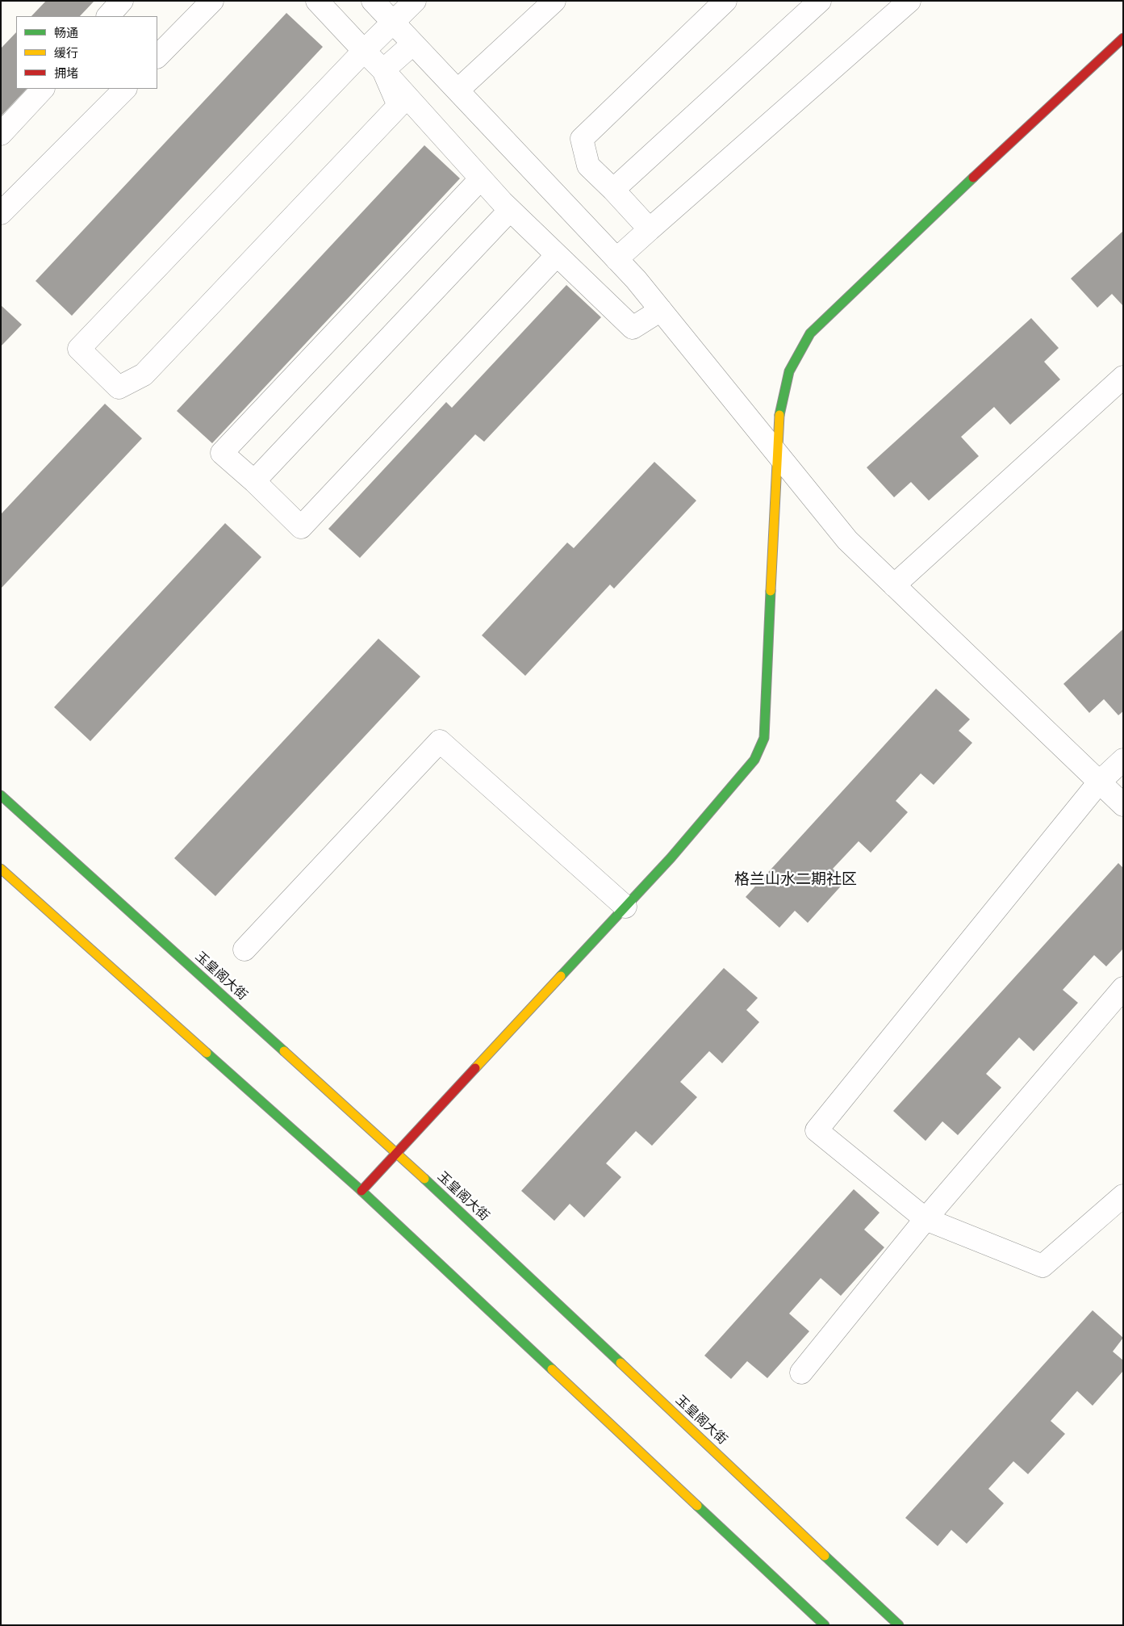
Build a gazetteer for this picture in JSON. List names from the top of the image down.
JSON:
{
  "streets": {
    "street": ["玉皇阁大街"]
  },
  "districts": ["格兰山水二期社区"],
  "legend": ["畅通", "缓行", "拥堵"]
}
